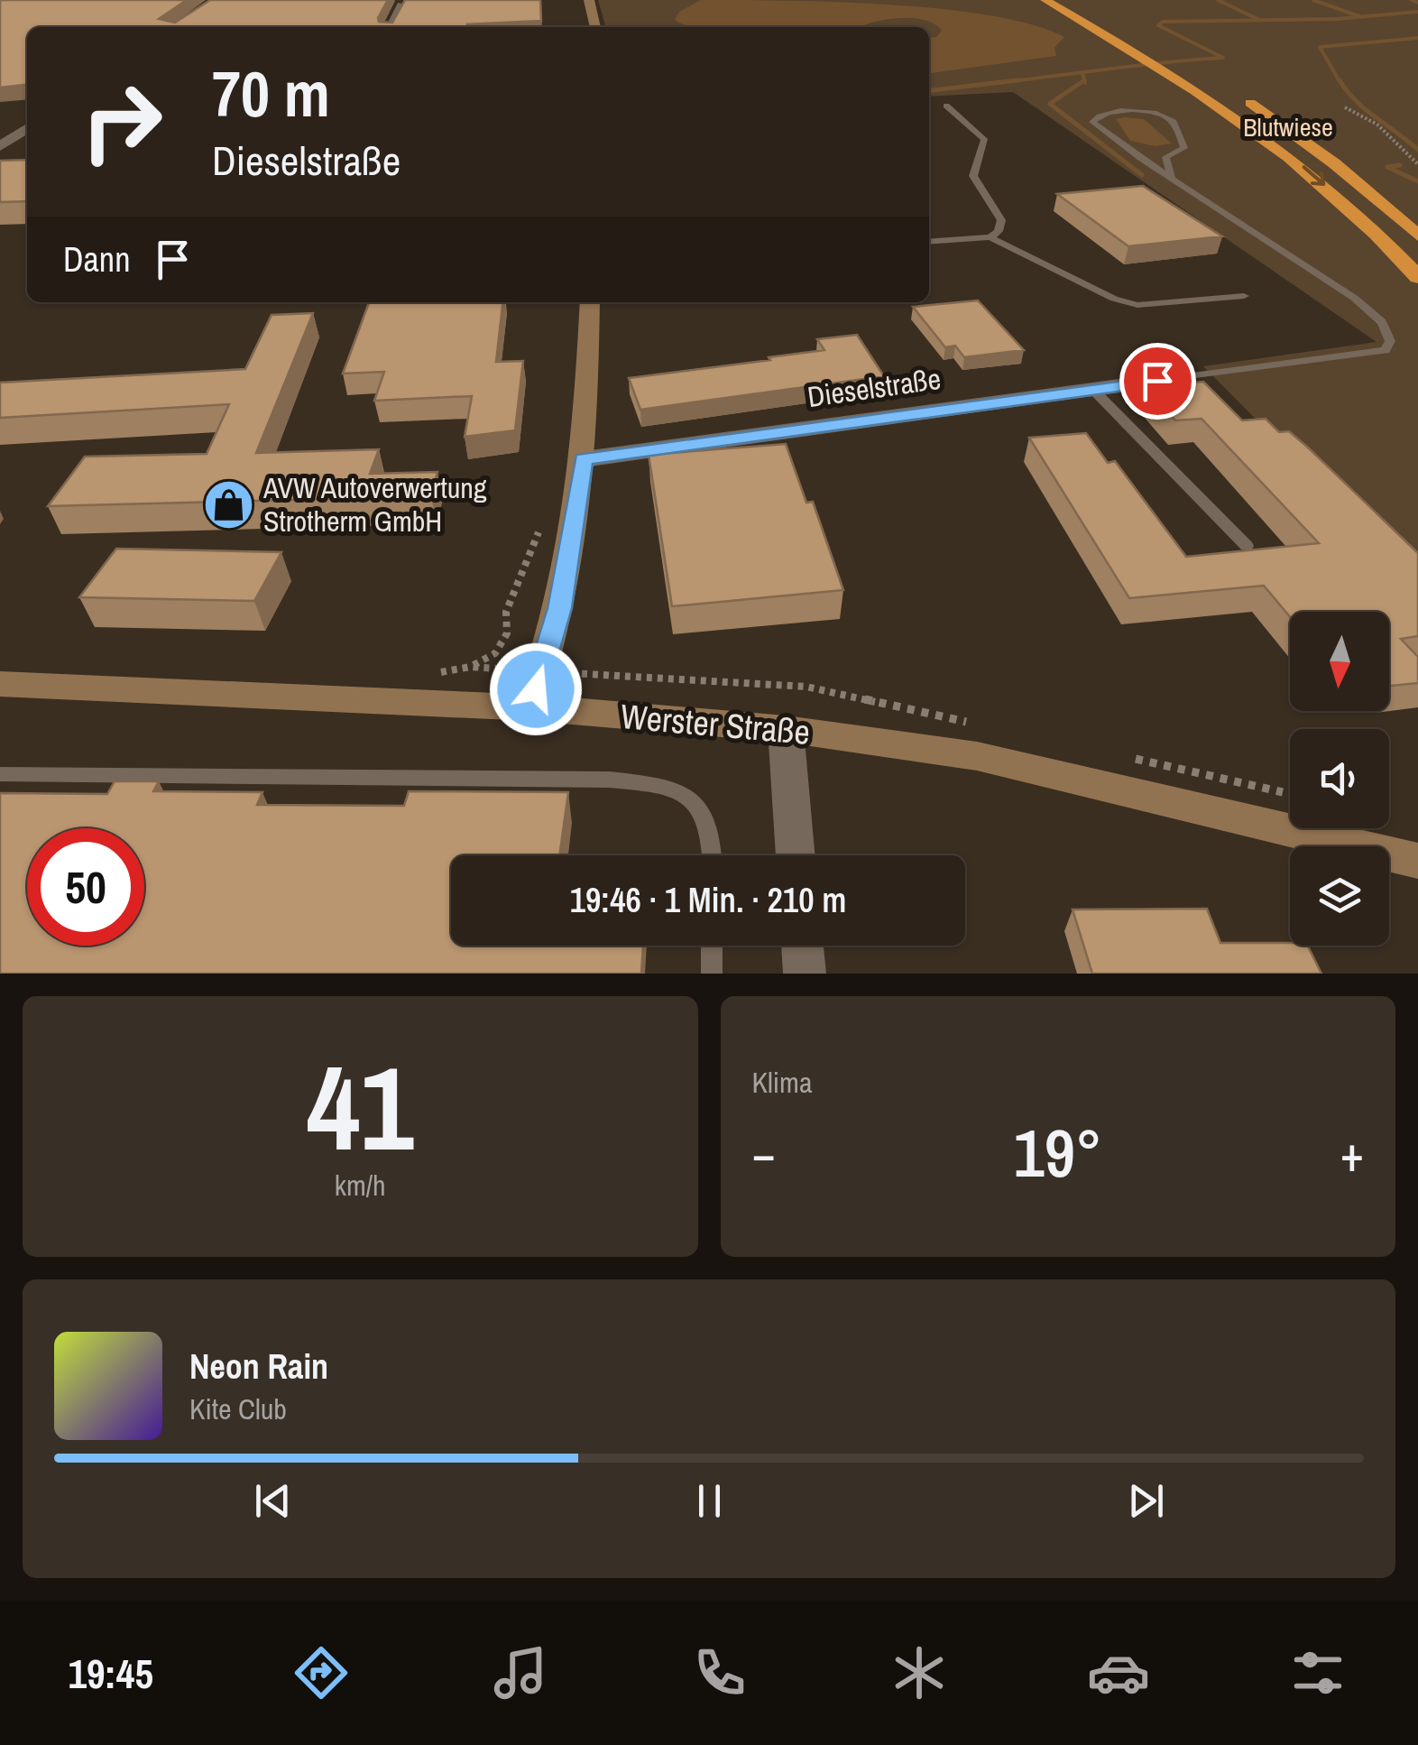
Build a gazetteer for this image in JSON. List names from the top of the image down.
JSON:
{
  "streets": {
    "main road": ["Werster Straße"],
    "street": ["Dieselstraße"]
  },
  "parks": ["Blutwiese"],
  "places": {
    "shop": ["AVW Autoverwertung Strotherm GmbH"]
  },
  "north": "bottom",
  "page": {
    "turn": ["70 m", "Dieselstraße"],
    "then": "Dann",
    "limit": "50",
    "trip": "19:46 · 1 Min. · 210 m",
    "tile": [
      ["41", "km/h"],
      "Klima"
    ],
    "heat": ["−", "19°", "+"],
    "song": ["Neon Rain", "Kite Club"],
    "tabs": "19:45"
  }
}
